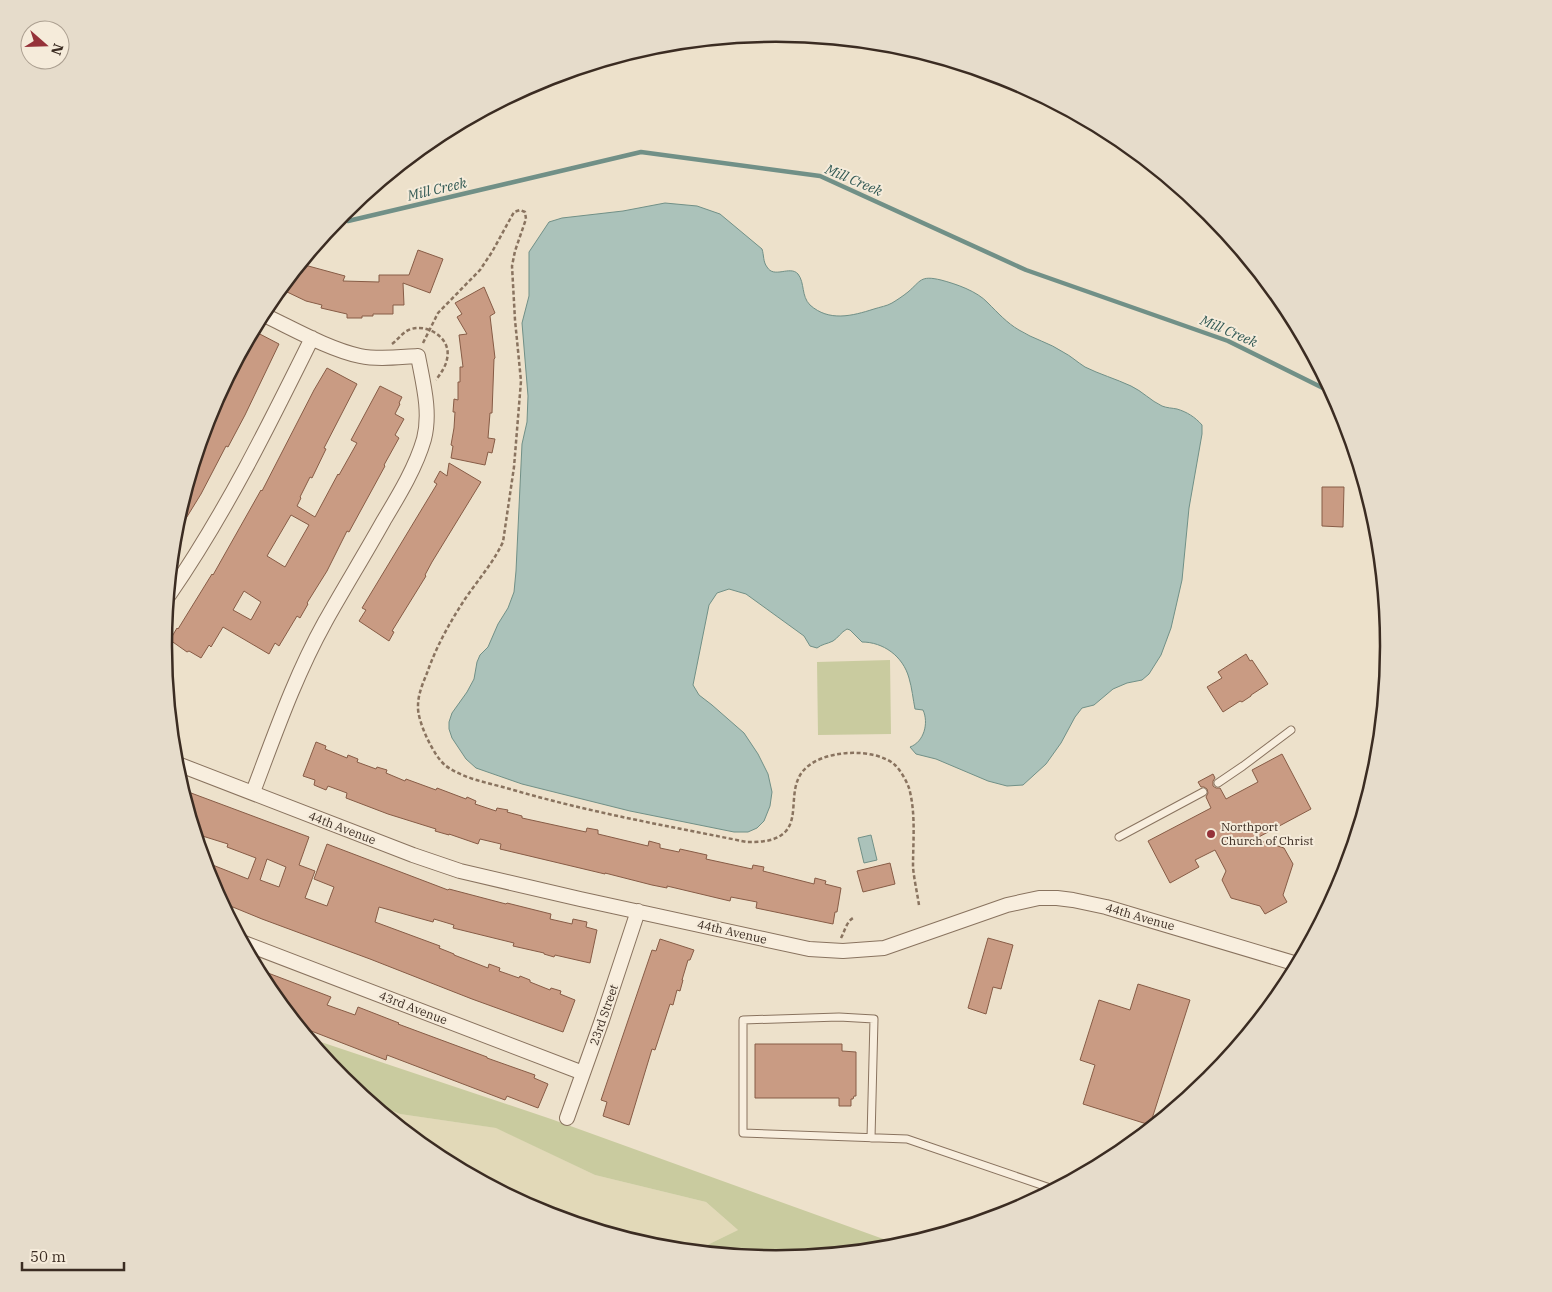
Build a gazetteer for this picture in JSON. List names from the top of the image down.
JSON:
{
  "streets": {
    "street": ["44th Avenue", "43rd Avenue", "23rd Street"]
  },
  "crossings": [
    ["44th Avenue", "23rd Street"],
    ["43rd Avenue", "23rd Street"]
  ],
  "water": ["Mill Creek"],
  "places": ["Northport Church of Christ"],
  "scale_bar": "50 m",
  "north": "right"
}
